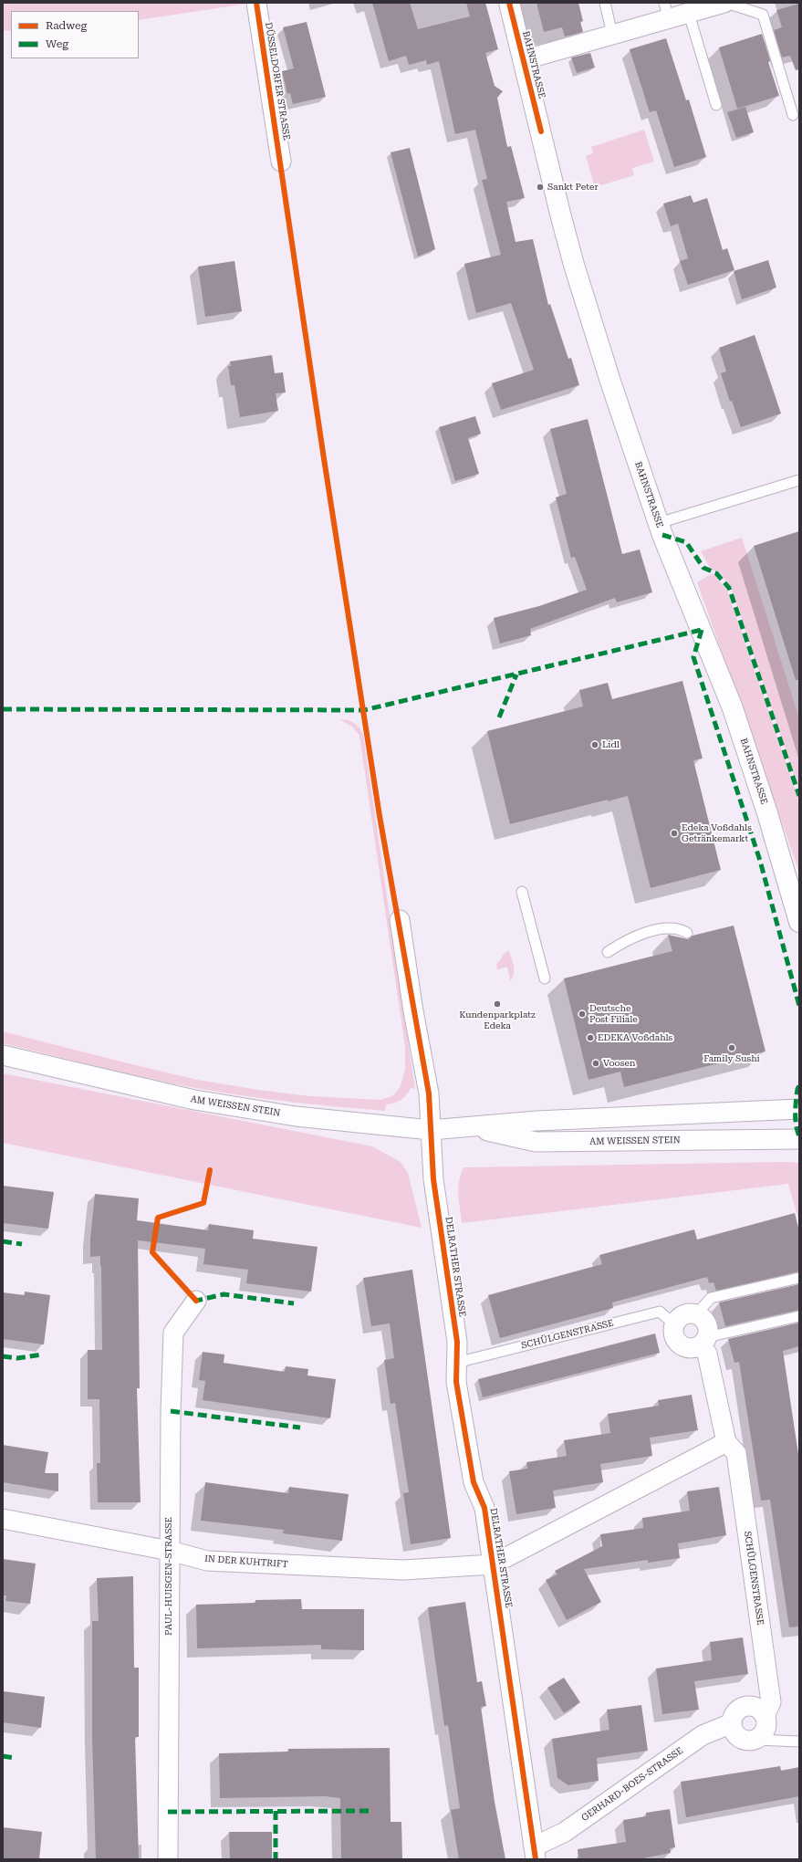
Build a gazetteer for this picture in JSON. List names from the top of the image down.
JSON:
{
  "streets": {
    "street": [
      "BAHNSTRASSE",
      "DÜSSELDORFER STRASSE",
      "AM WEISSEN STEIN",
      "DELRATHER STRASSE",
      "SCHÜLGENSTRASSE",
      "IN DER KUHTRIFT",
      "PAUL-HUISGEN-STRASSE",
      "GERHARD-BOES-STRASSE"
    ]
  },
  "crossings": [
    ["AM WEISSEN STEIN", "DELRATHER STRASSE"],
    ["DELRATHER STRASSE", "SCHÜLGENSTRASSE"],
    ["DELRATHER STRASSE", "IN DER KUHTRIFT"],
    ["DELRATHER STRASSE", "GERHARD-BOES-STRASSE"],
    ["SCHÜLGENSTRASSE", "GERHARD-BOES-STRASSE"],
    ["IN DER KUHTRIFT", "PAUL-HUISGEN-STRASSE"]
  ],
  "places": [
    "Sankt Peter",
    "Lidl",
    "Edeka Voßdahls Getränkemarkt",
    "Kundenparkplatz Edeka",
    "Deutsche Post Filiale",
    "EDEKA Voßdahls",
    "Family Sushi",
    "Voosen"
  ],
  "legend": ["Radweg", "Weg"]
}
